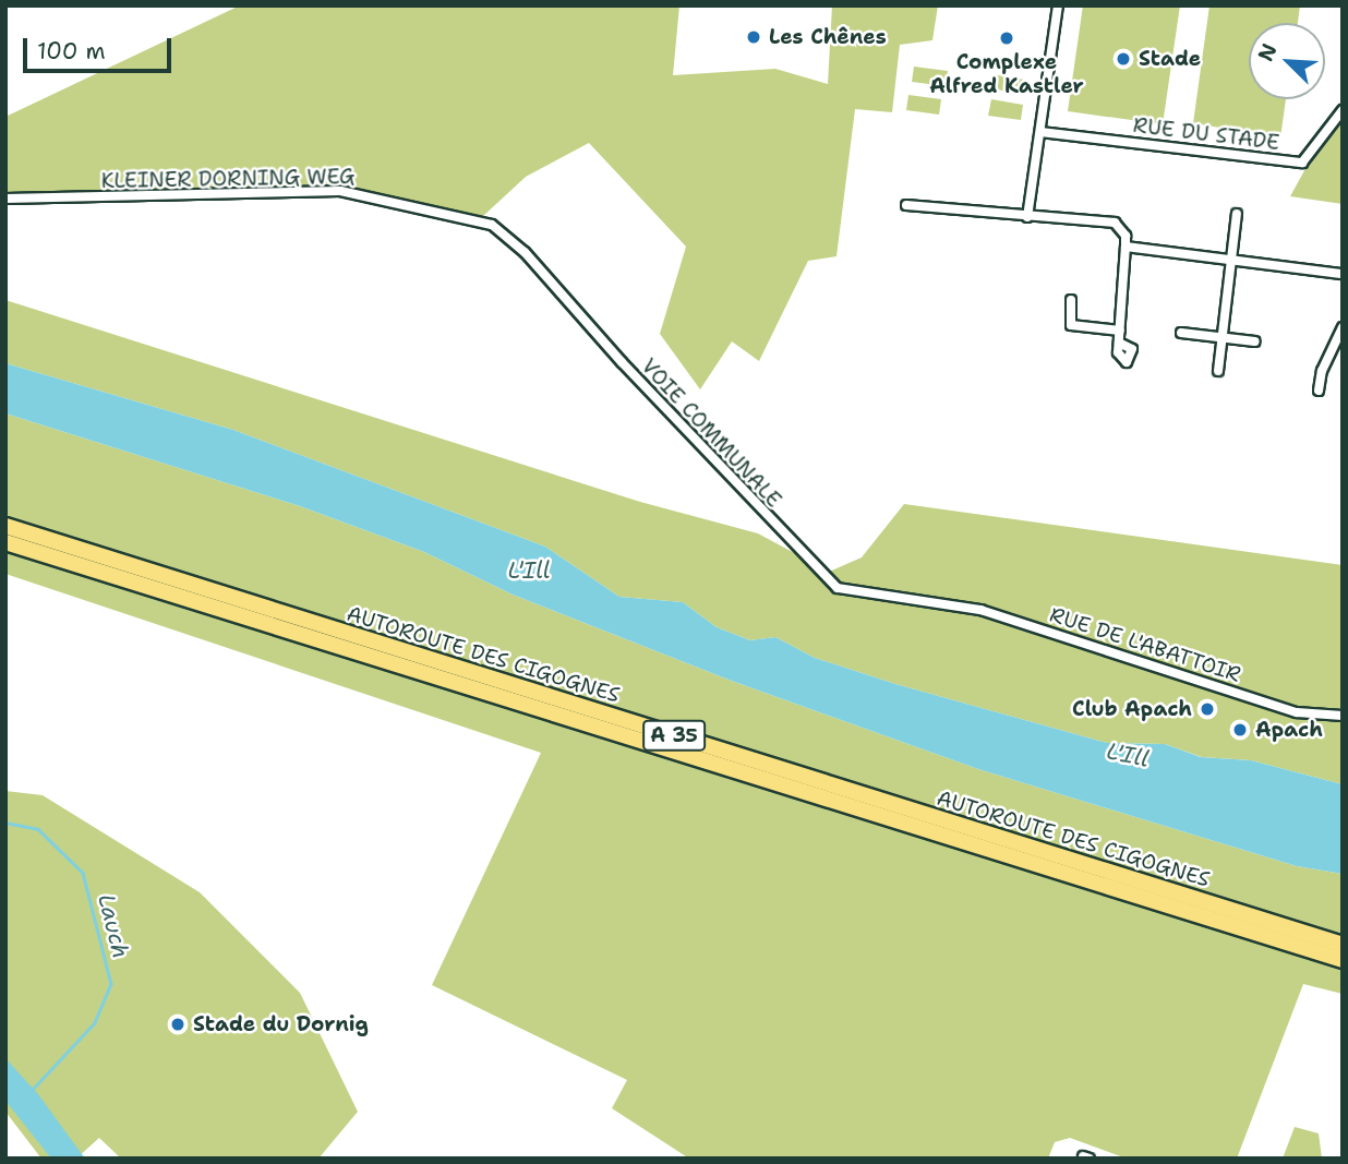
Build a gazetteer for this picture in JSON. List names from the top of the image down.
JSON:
{
  "streets": {
    "highway": ["AUTOROUTE DES CIGOGNES", "A 35"],
    "street": [
      "RUE DU STADE",
      "KLEINER DORNING WEG",
      "VOIE COMMUNALE",
      "RUE DE L'ABATTOIR"
    ]
  },
  "crossings": [
    ["KLEINER DORNING WEG", "VOIE COMMUNALE"],
    ["VOIE COMMUNALE", "RUE DE L'ABATTOIR"]
  ],
  "water": ["L'Ill", "Lauch"],
  "places": [
    "Les Chênes",
    "Complexe Alfred Kastler",
    "Stade",
    "Club Apach",
    "Apach",
    "Stade du Dornig"
  ],
  "scale_bar": "100 m",
  "north": "top left"
}
